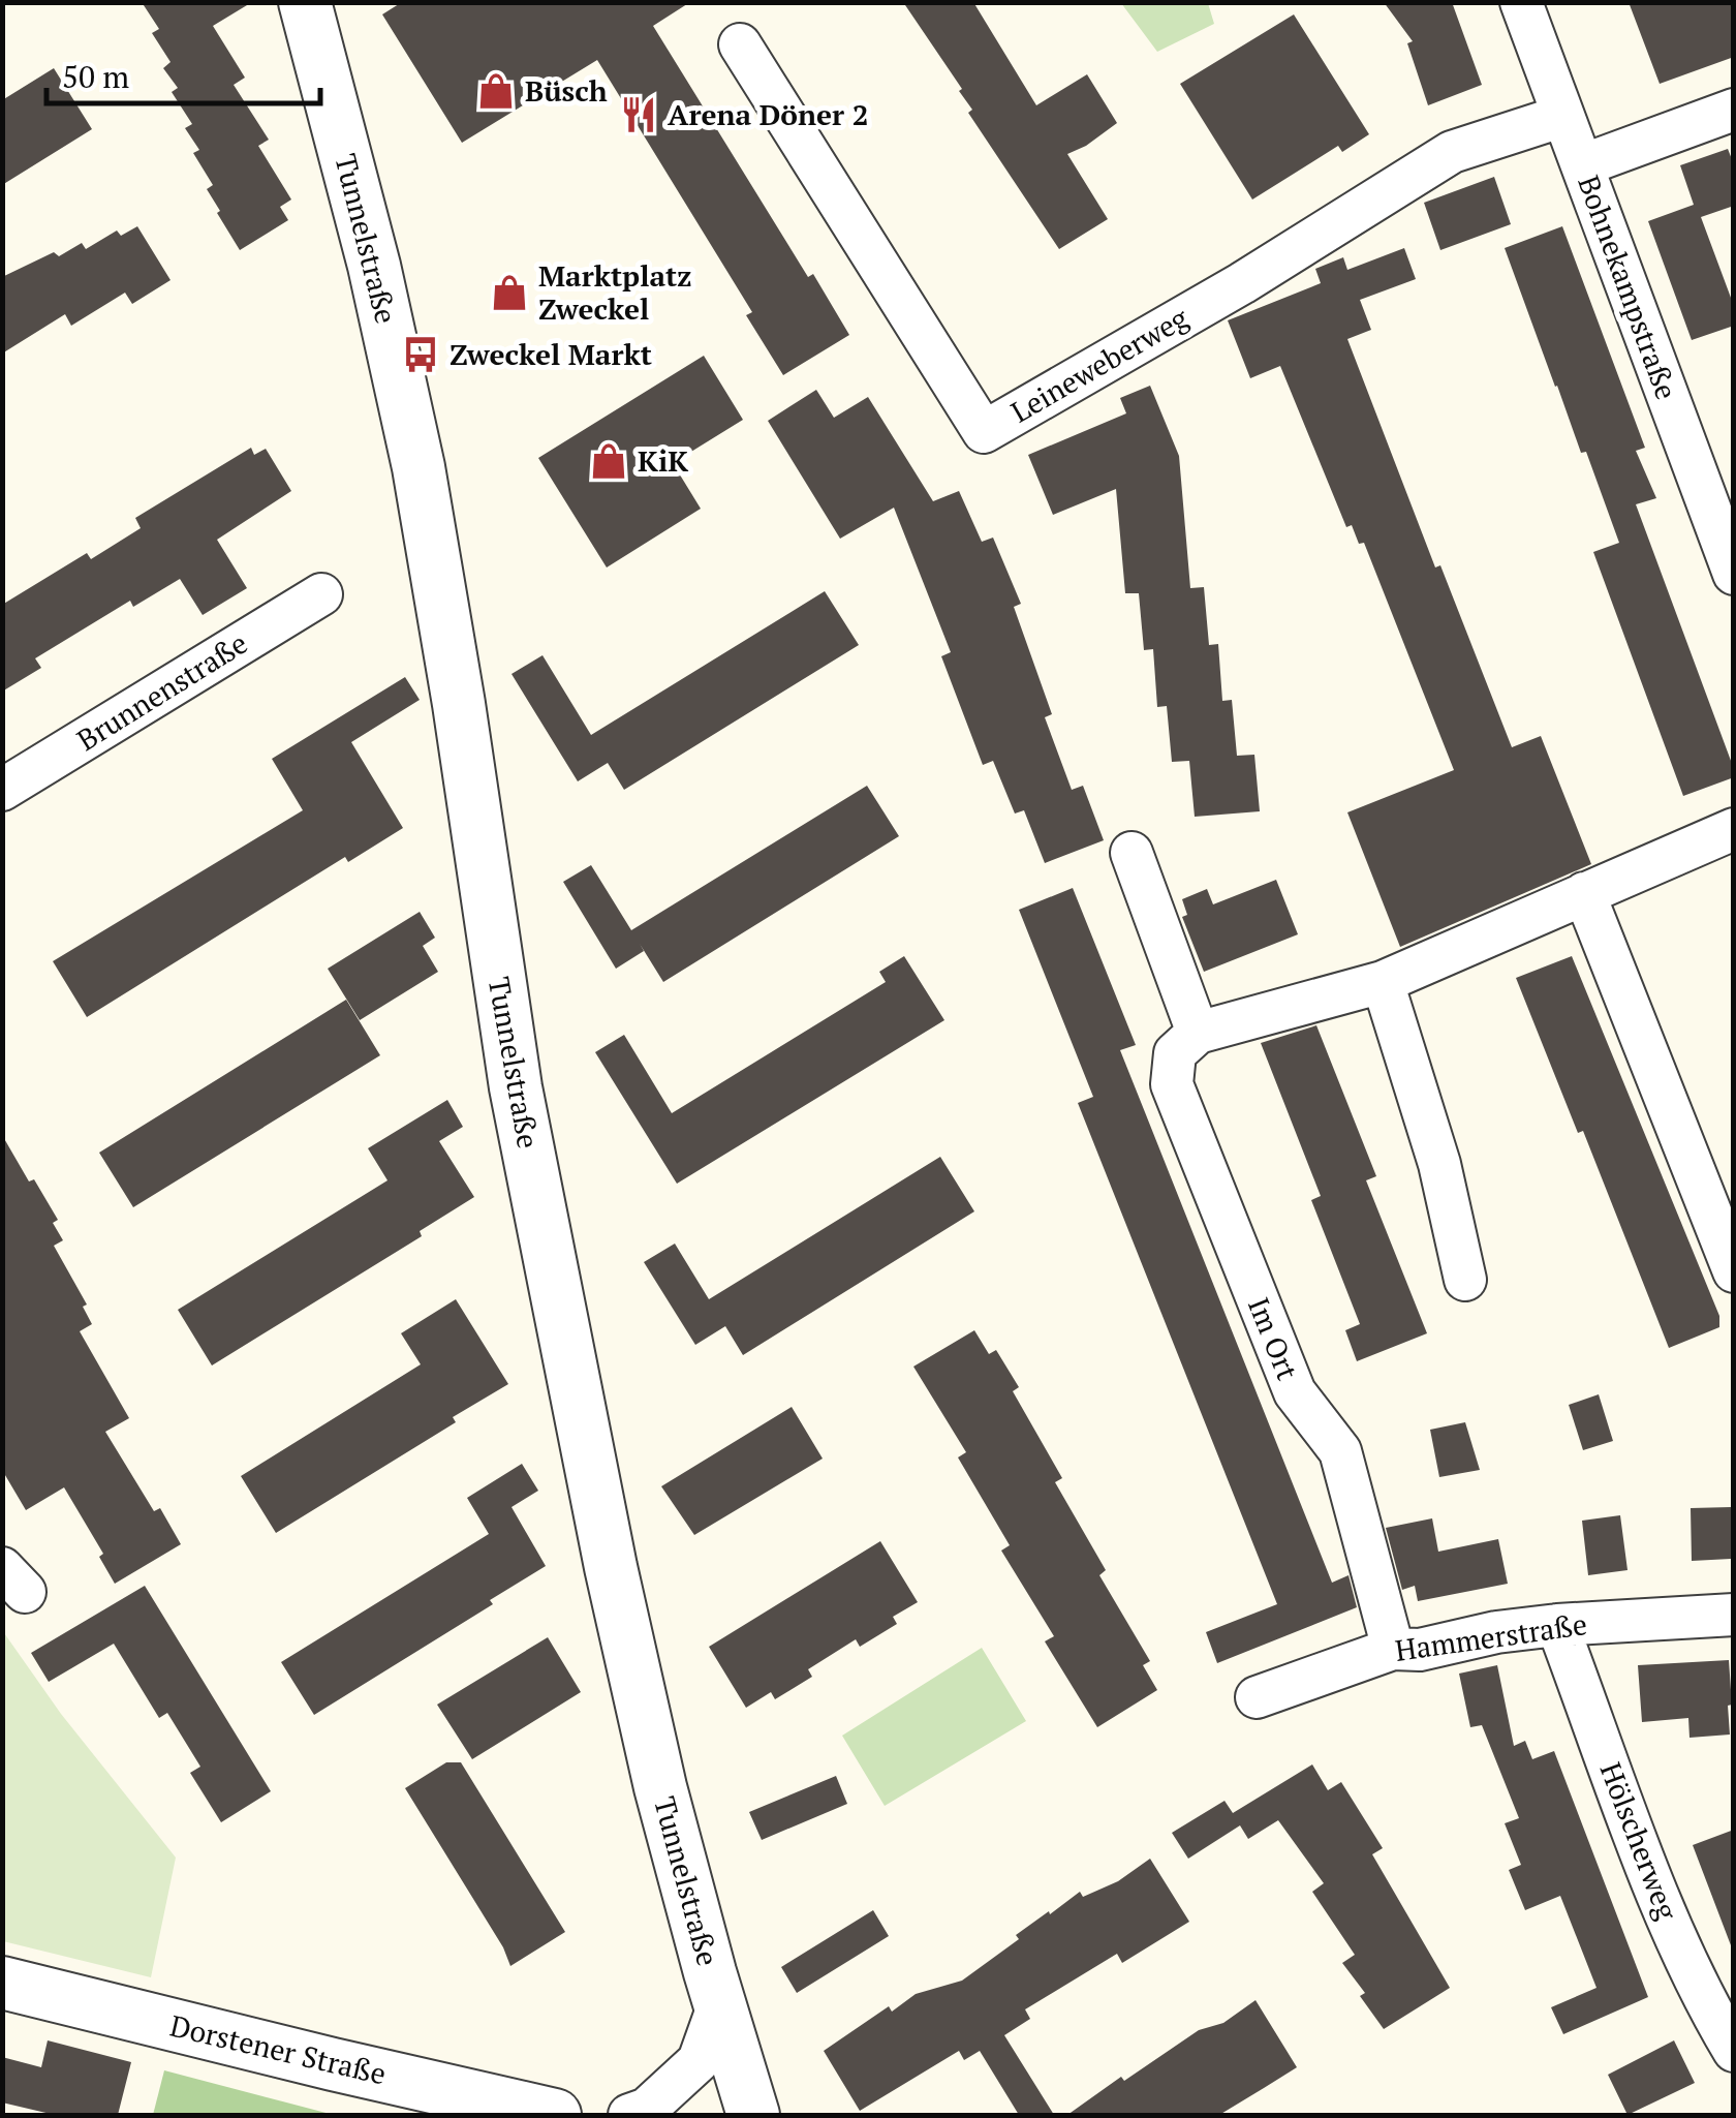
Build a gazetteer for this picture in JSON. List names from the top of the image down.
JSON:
{
  "streets": {
    "street": [
      "Tunnelstraße",
      "Bohnekampstraße",
      "Leineweberweg",
      "Brunnenstraße",
      "Im Ort",
      "Hammerstraße",
      "Hölscherweg",
      "Dorstener Straße"
    ]
  },
  "crossings": [
    ["Bohnekampstraße", "Leineweberweg"],
    ["Im Ort", "Hammerstraße"],
    ["Hammerstraße", "Hölscherweg"]
  ],
  "places": {
    "shop": ["Büsch", "Marktplatz Zweckel", "KiK"],
    "restaurant": ["Arena Döner 2"],
    "bus stop": ["Zweckel Markt"]
  },
  "scale_bar": "50 m"
}
